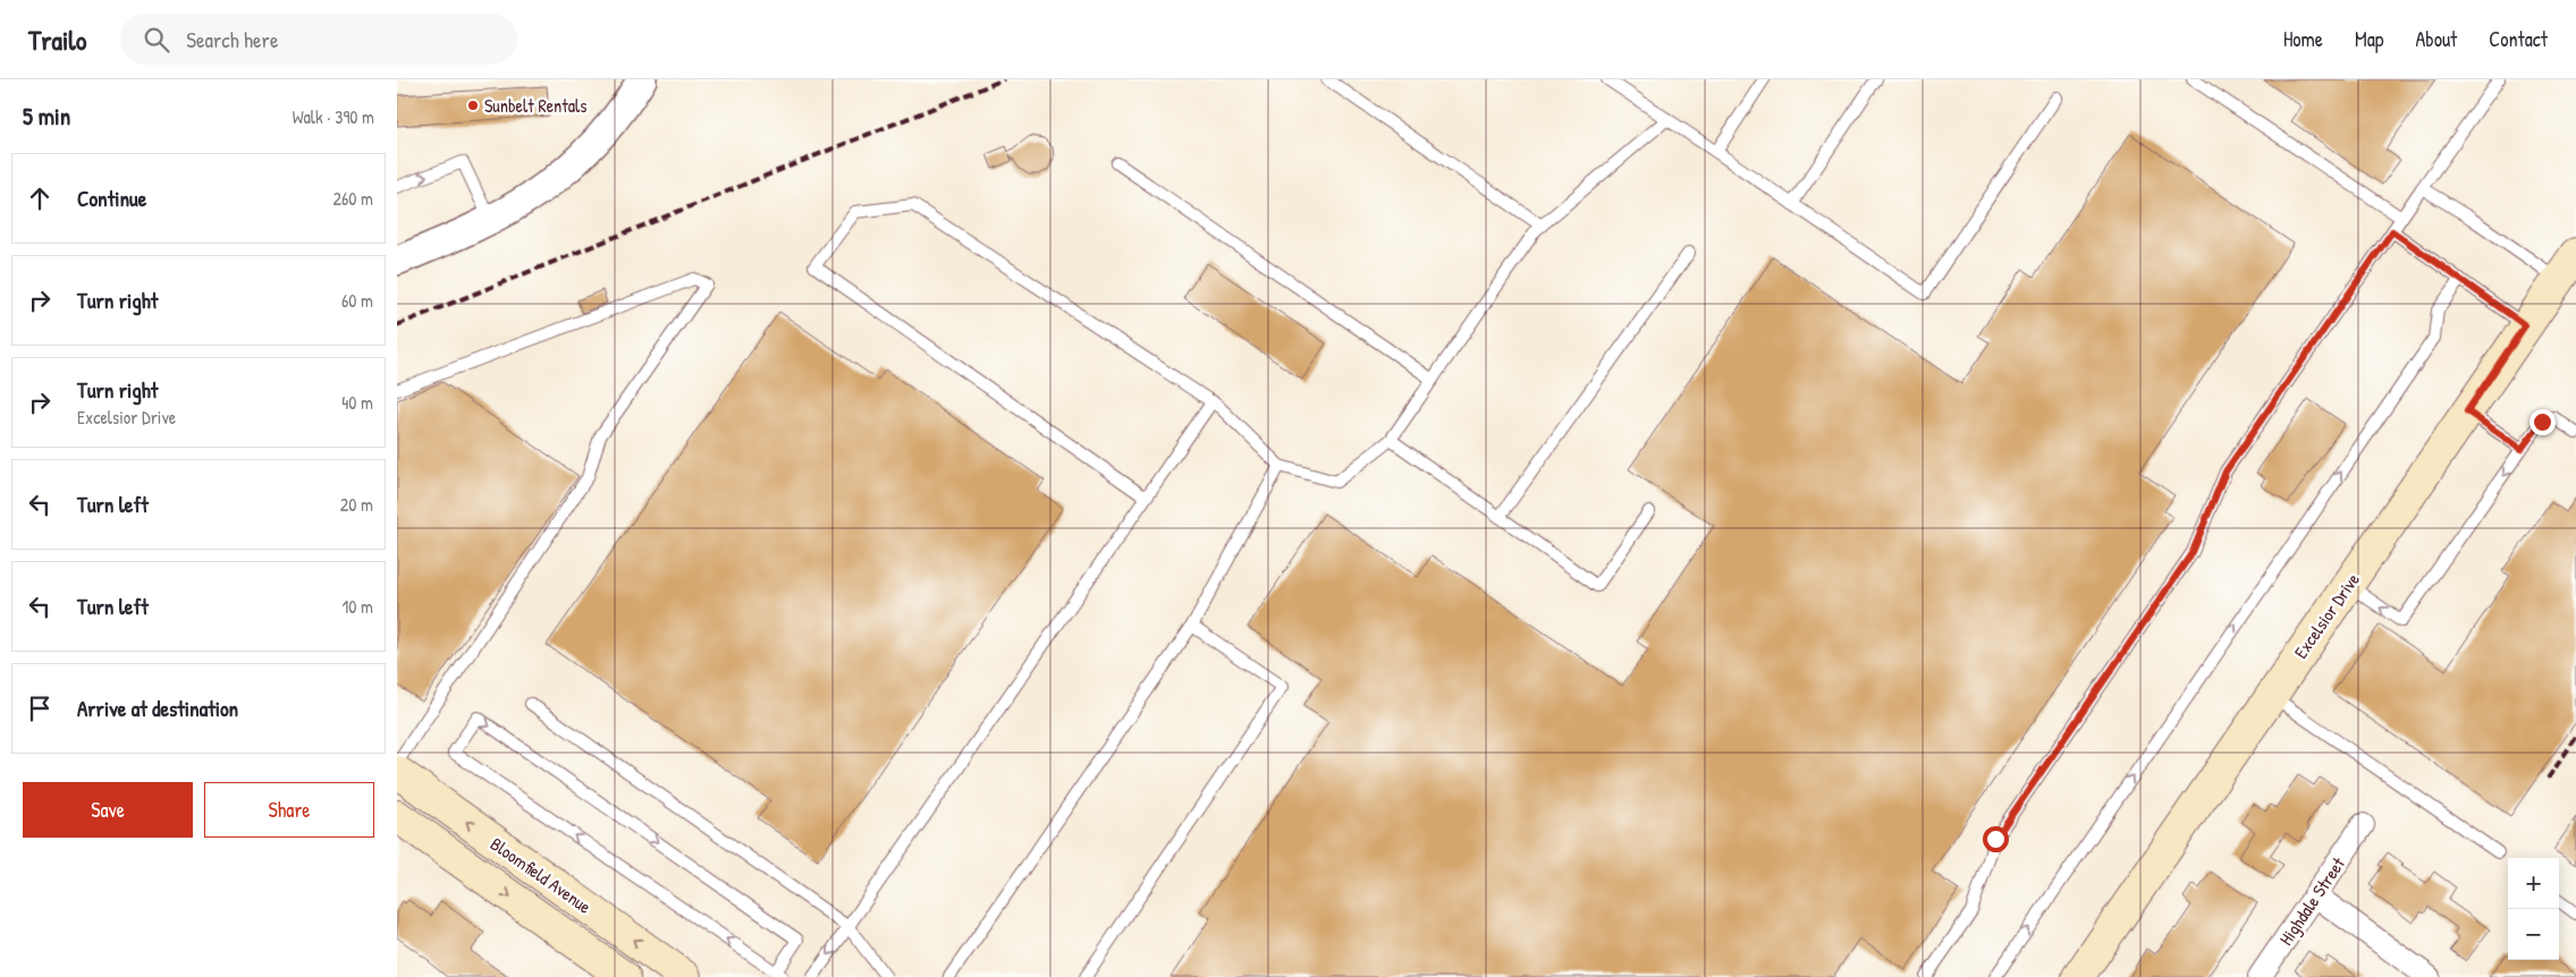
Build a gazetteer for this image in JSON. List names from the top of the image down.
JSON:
{
  "streets": {
    "main road": ["Excelsior Drive", "Bloomfield Avenue"],
    "street": ["Highdale Street"]
  },
  "places": ["Sunbelt Rentals"],
  "page": {
    "header": "Trailo",
    "search": "Search here",
    "nav": [
      "Home",
      "Map",
      "About",
      "Contact"
    ],
    "heading": ["5 min", "Walk · 390 m"],
    "list": [
      ["Continue", "260 m"],
      ["Turn right", "60 m"],
      ["Turn right", "Excelsior Drive", "40 m"],
      ["Turn left", "20 m"],
      ["Turn left", "10 m"],
      "Arrive at destination"
    ],
    "buttons": ["Save", "Share"],
    "map_buttons": ["+", "−"]
  }
}
